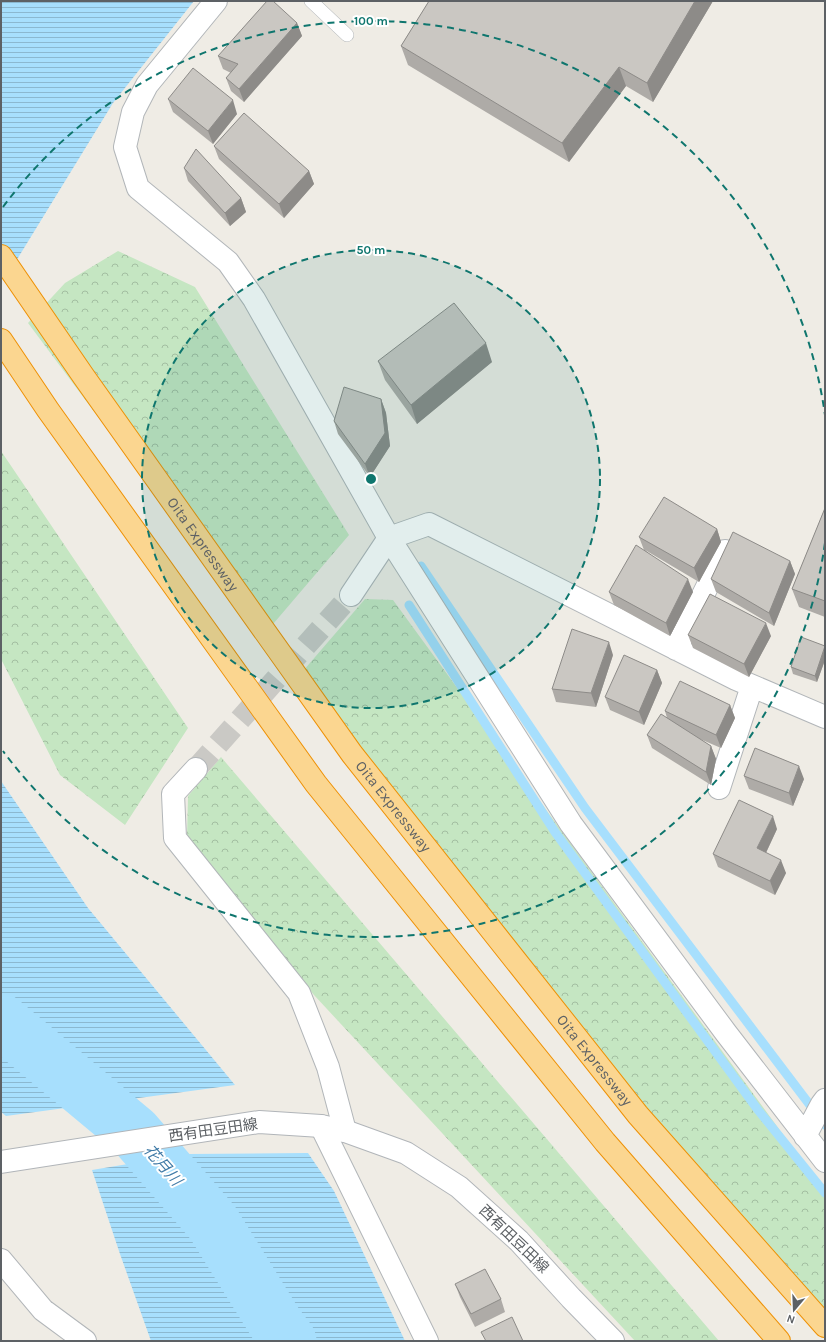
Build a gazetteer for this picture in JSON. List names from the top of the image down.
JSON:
{
  "streets": {
    "highway": ["Oita Expressway"],
    "street": ["西有田豆田線"]
  },
  "water": ["花月川"],
  "north": "bottom",
  "rings": ["100 m", "50 m"]
}
